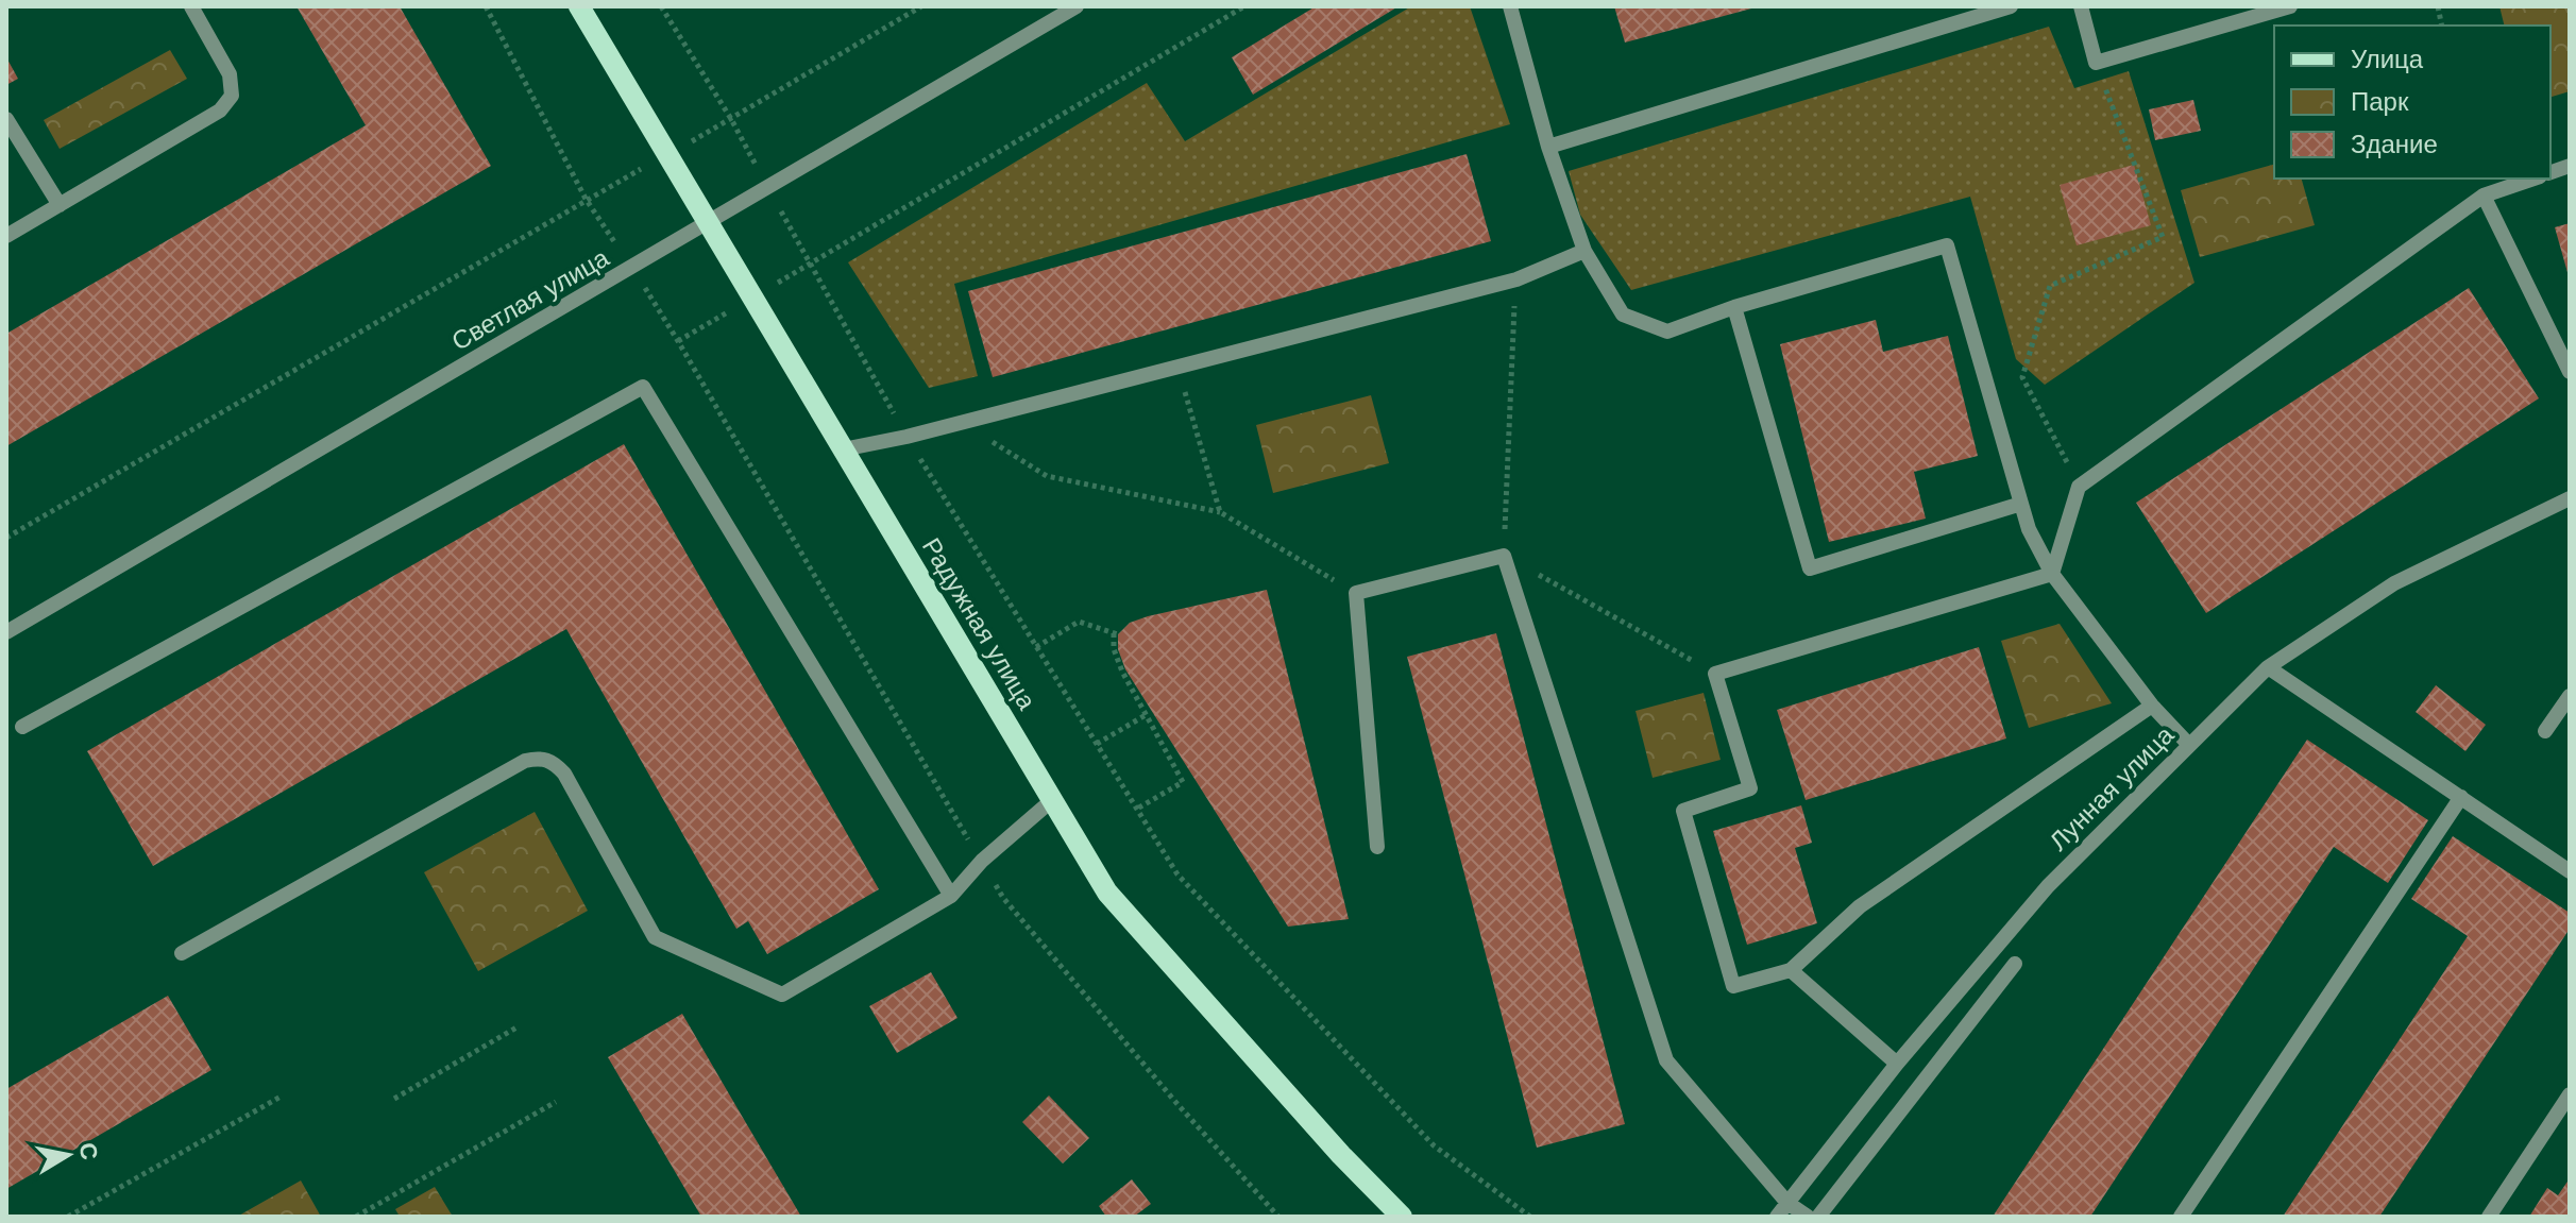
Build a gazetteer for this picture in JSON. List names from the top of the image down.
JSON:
{
  "streets": {
    "main road": ["Радужная улица"],
    "street": ["Светлая улица", "Лунная улица"]
  },
  "crossings": [
    ["Светлая улица", "Радужная улица"]
  ],
  "legend": ["Улица", "Парк", "Здание"],
  "north": "right"
}
